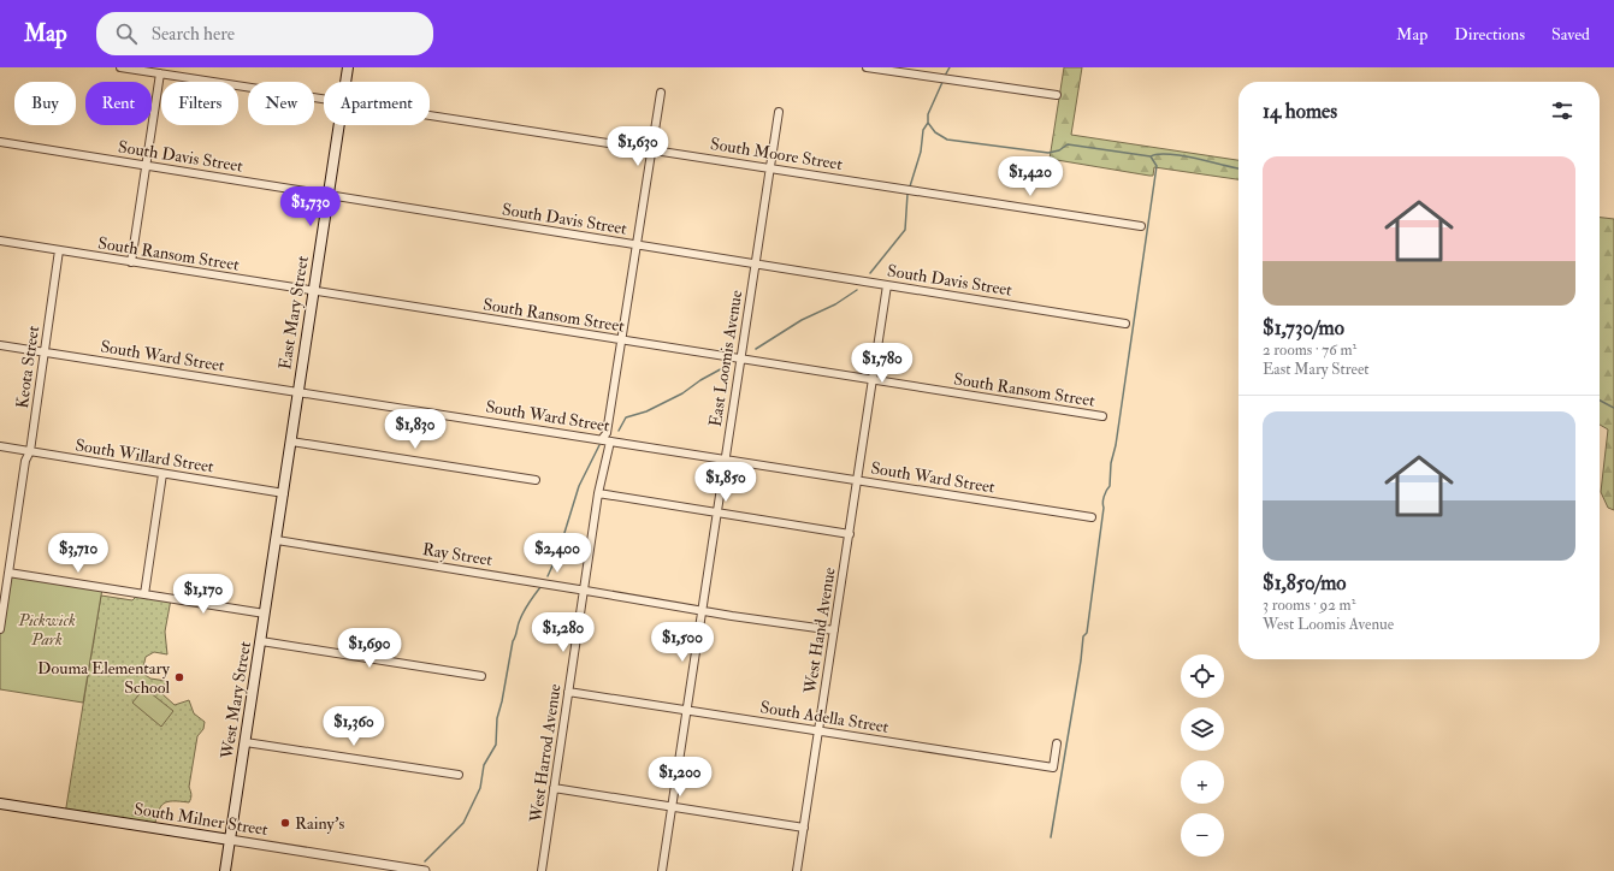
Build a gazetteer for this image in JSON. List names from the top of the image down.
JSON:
{
  "streets": {
    "main road": ["East Mary Street", "West Mary Street", "South Milner Street"],
    "street": [
      "South Moore Street",
      "South Davis Street",
      "South Ransom Street",
      "South Ward Street",
      "East Loomis Avenue",
      "Keota Street",
      "South Willard Street",
      "Ray Street",
      "West Hand Avenue",
      "South Adella Street",
      "West Harrod Avenue"
    ]
  },
  "crossings": [
    ["South Moore Street", "East Loomis Avenue"],
    ["South Davis Street", "East Mary Street"],
    ["South Davis Street", "East Loomis Avenue"],
    ["South Davis Street", "West Hand Avenue"],
    ["South Ransom Street", "East Mary Street"],
    ["South Ransom Street", "East Loomis Avenue"],
    ["South Ransom Street", "Keota Street"],
    ["South Ransom Street", "West Hand Avenue"],
    ["East Mary Street", "South Ward Street"],
    ["East Mary Street", "West Mary Street"],
    ["South Ward Street", "East Loomis Avenue"],
    ["South Ward Street", "Keota Street"],
    ["South Ward Street", "West Hand Avenue"],
    ["South Ward Street", "West Mary Street"],
    ["South Ward Street", "West Harrod Avenue"],
    ["East Loomis Avenue", "Ray Street"],
    ["East Loomis Avenue", "South Adella Street"],
    ["Keota Street", "South Willard Street"],
    ["South Willard Street", "West Mary Street"],
    ["Ray Street", "West Hand Avenue"],
    ["Ray Street", "West Mary Street"],
    ["Ray Street", "West Harrod Avenue"],
    ["West Hand Avenue", "South Adella Street"],
    ["West Mary Street", "South Milner Street"],
    ["South Adella Street", "West Harrod Avenue"]
  ],
  "parks": ["Pickwick Park"],
  "places": ["Douma Elementary School", "Rainy's"],
  "page": {
    "header": "Map",
    "search": "Search here",
    "nav": ["Map", "Directions", "Saved"],
    "chip": [
      "Buy",
      "Rent",
      "Filters",
      "New",
      "Apartment"
    ],
    "heading": "14 homes",
    "price": [
      "$1,630",
      "$1,420",
      "$1,730",
      "$1,780",
      "$1,830",
      "$1,850",
      "$3,710",
      "$2,400",
      "$1,170",
      "$1,280",
      "$1,500",
      "$1,690",
      "$1,360",
      "$1,200"
    ],
    "list": [
      {
        "name": "$1,730/mo",
        "note": "2 rooms · 76 m² · East Mary Street"
      },
      {
        "name": "$1,850/mo",
        "note": "3 rooms · 92 m² · West Loomis Avenue"
      }
    ],
    "map_buttons": ["+", "−"]
  }
}
